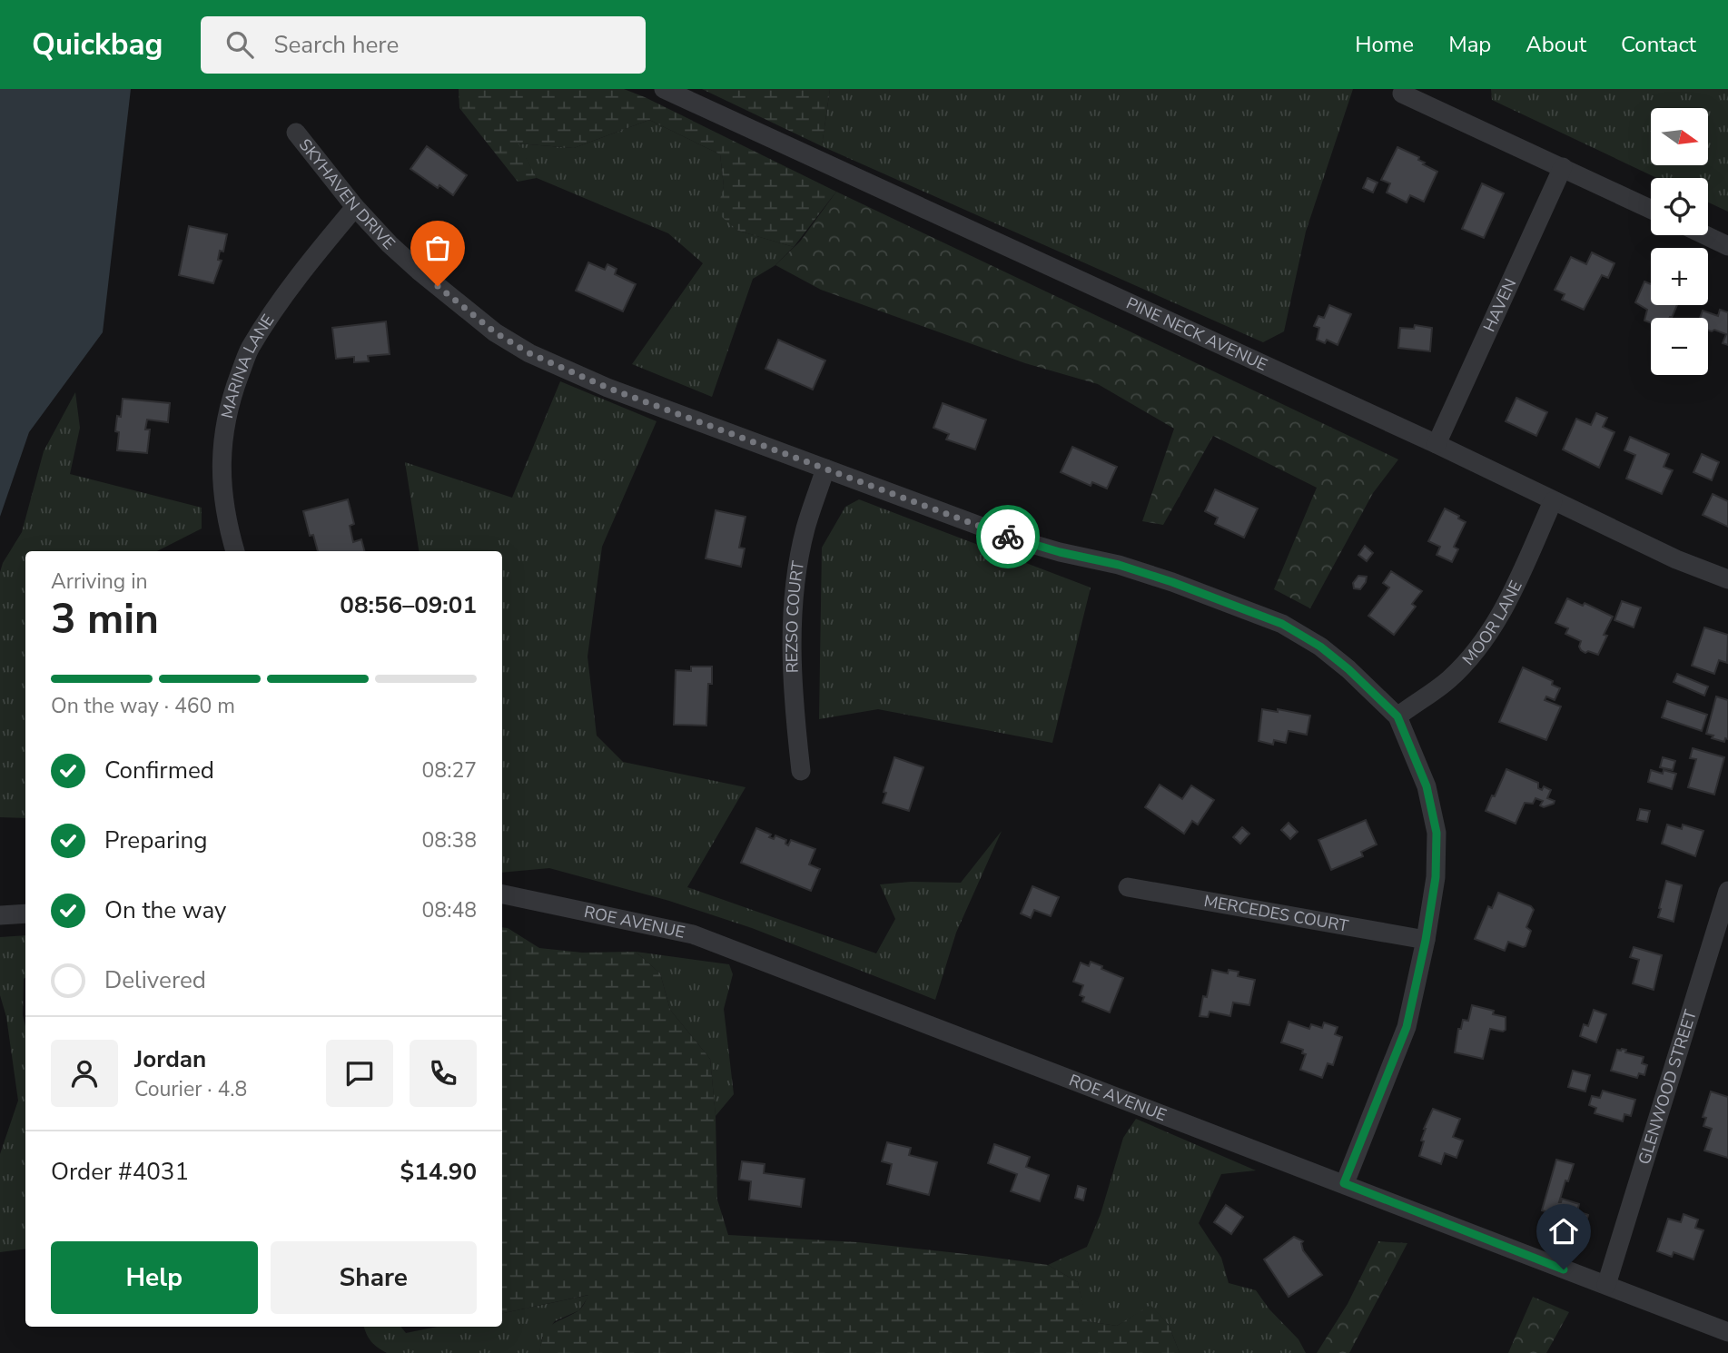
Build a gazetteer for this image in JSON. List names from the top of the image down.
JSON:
{
  "streets": {
    "street": [
      "SKYHAVEN DRIVE",
      "HAVEN",
      "PINE NECK AVENUE",
      "MARINA LANE",
      "REZSO COURT",
      "MOOR LANE",
      "MERCEDES COURT",
      "ROE AVENUE",
      "GLENWOOD STREET"
    ]
  },
  "crossings": [
    ["SKYHAVEN DRIVE", "MARINA LANE"],
    ["SKYHAVEN DRIVE", "REZSO COURT"],
    ["SKYHAVEN DRIVE", "MOOR LANE"],
    ["SKYHAVEN DRIVE", "MERCEDES COURT"],
    ["SKYHAVEN DRIVE", "ROE AVENUE"],
    ["HAVEN", "PINE NECK AVENUE"],
    ["PINE NECK AVENUE", "MOOR LANE"],
    ["ROE AVENUE", "GLENWOOD STREET"]
  ],
  "north": "right",
  "page": {
    "header": "Quickbag",
    "search": "Search here",
    "nav": [
      "Home",
      "Map",
      "About",
      "Contact"
    ],
    "map_buttons": ["+", "−"],
    "heading": ["3 min", "Arriving in", "08:56–09:01"],
    "panel": [
      "Jordan",
      "Courier · 4.8",
      "Order #4031",
      "$14.90"
    ],
    "bar": "On the way · 460 m",
    "list": [
      ["Confirmed", "08:27"],
      ["Preparing", "08:38"],
      ["On the way", "08:48"],
      "Delivered"
    ],
    "buttons": ["Help", "Share"]
  }
}
